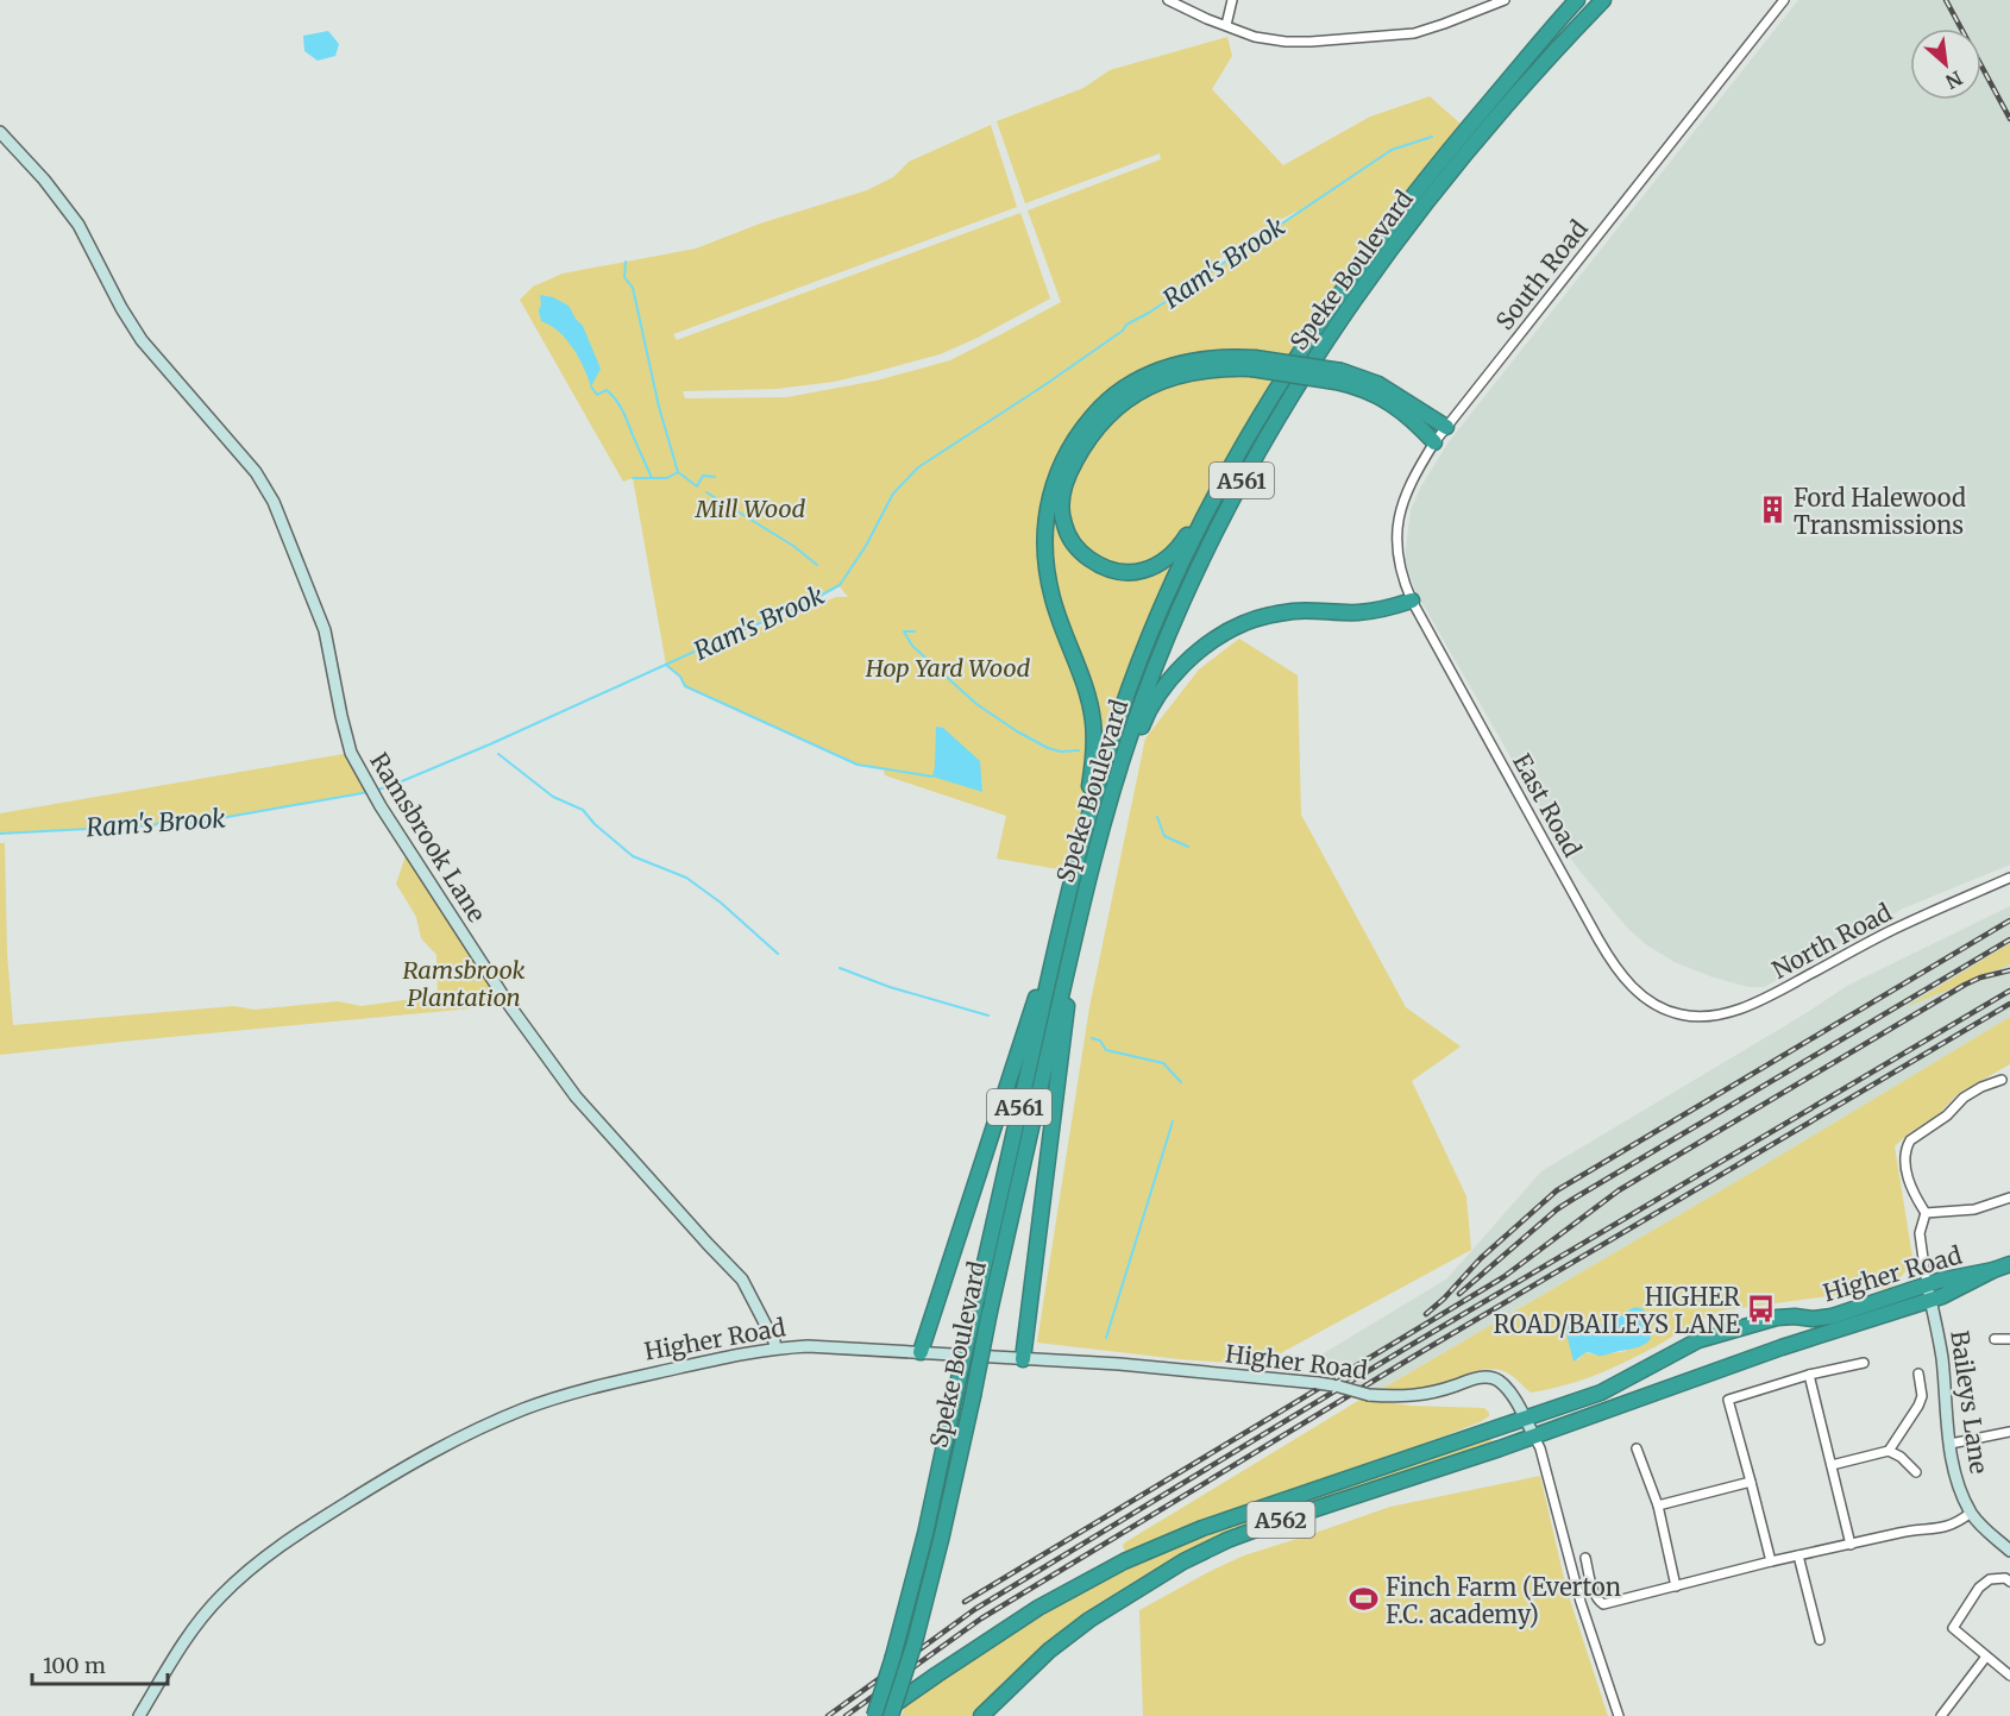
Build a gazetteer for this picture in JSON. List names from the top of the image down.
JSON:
{
  "streets": {
    "highway": [
      "Speke Boulevard",
      "A561",
      "Higher Road",
      "A562"
    ],
    "street": [
      "South Road",
      "East Road",
      "Ramsbrook Lane",
      "North Road",
      "Baileys Lane"
    ]
  },
  "crossings": [
    ["Speke Boulevard", "Higher Road"],
    ["South Road", "East Road"],
    ["East Road", "North Road"],
    ["Ramsbrook Lane", "Higher Road"],
    ["Higher Road", "Baileys Lane"]
  ],
  "water": ["Ram's Brook"],
  "parks": ["Mill Wood", "Hop Yard Wood", "Ramsbrook Plantation"],
  "places": {
    "building": ["Ford Halewood Transmissions"],
    "bus stop": ["HIGHER ROAD/BAILEYS LANE"],
    "sports": ["Finch Farm (Everton F.C. academy)"]
  },
  "scale_bar": "100 m",
  "north": "bottom right"
}
